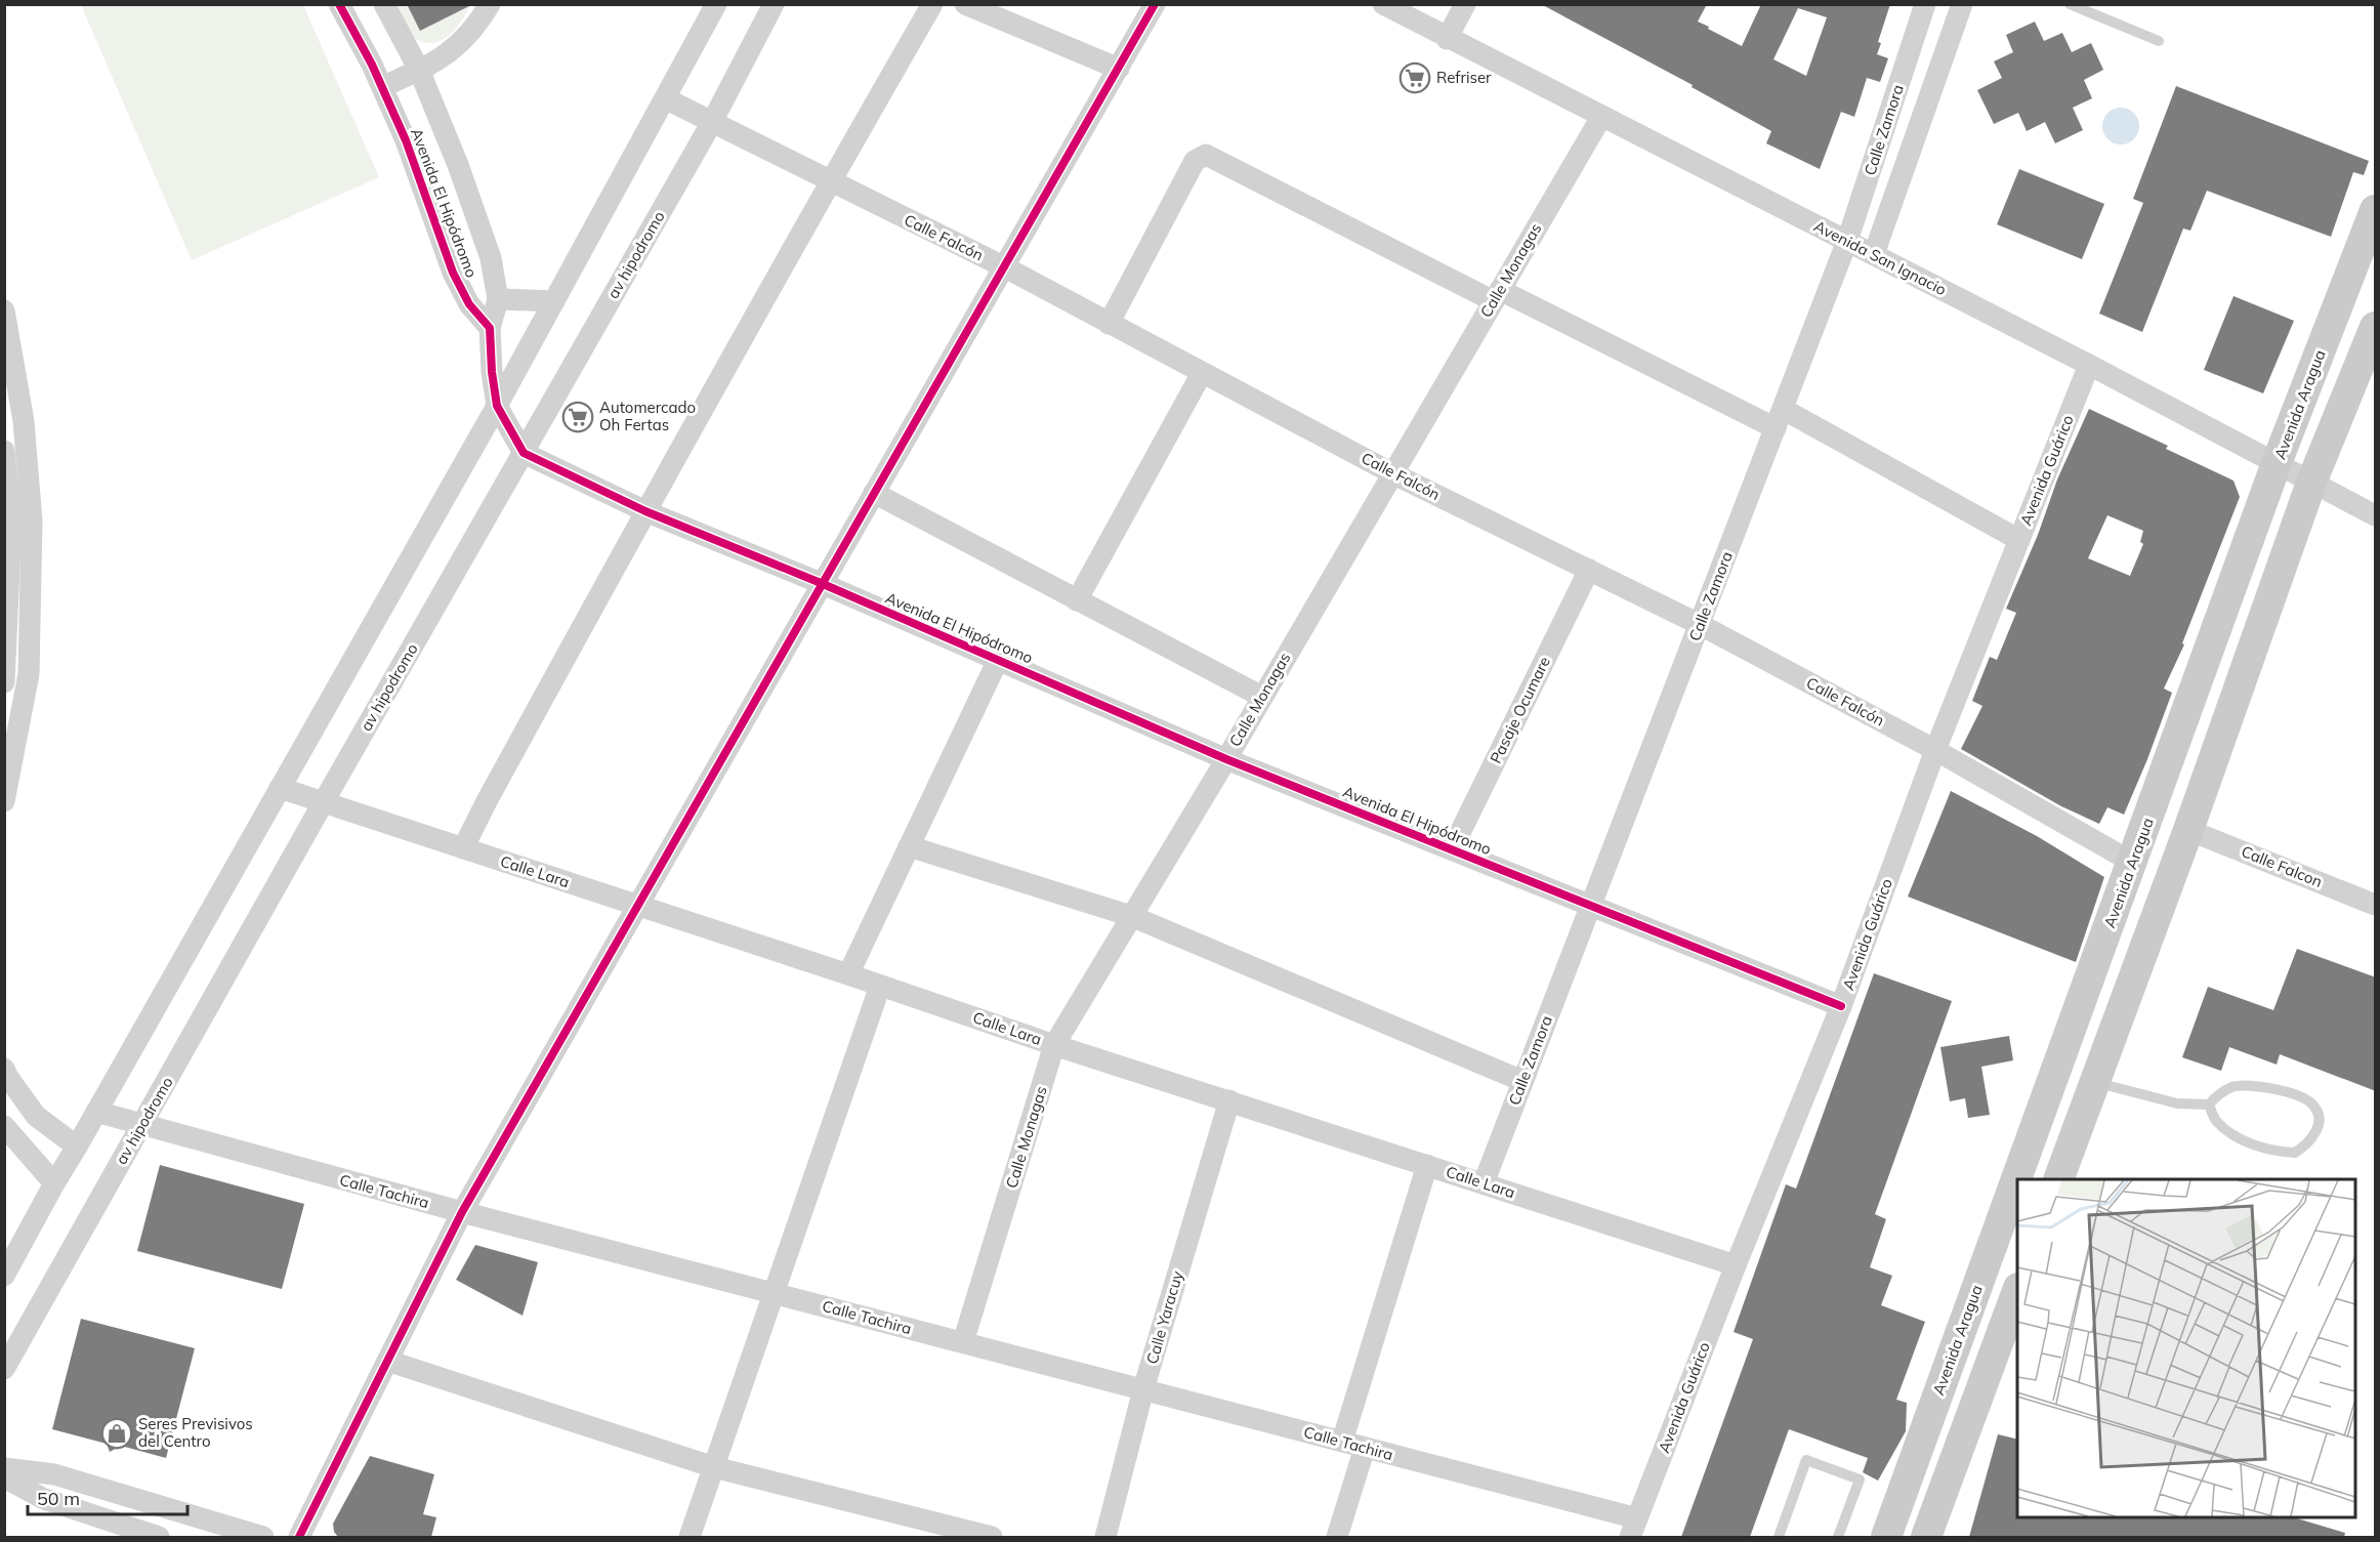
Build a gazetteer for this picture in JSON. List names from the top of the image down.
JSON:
{
  "streets": {
    "street": [
      "Calle Zamora",
      "Avenida El Hipódromo",
      "Calle Falcón",
      "av hipodromo",
      "Avenida San Ignacio",
      "Calle Monagas",
      "Avenida Aragua",
      "Avenida Guárico",
      "Pasaje Ocumare",
      "Calle Falcon",
      "Calle Lara",
      "Calle Tachira",
      "Calle Yaracuy"
    ]
  },
  "crossings": [
    ["Calle Zamora", "Avenida El Hipódromo"],
    ["Calle Zamora", "Calle Falcón"],
    ["Calle Zamora", "Avenida San Ignacio"],
    ["Calle Zamora", "Calle Lara"],
    ["Avenida El Hipódromo", "av hipodromo"],
    ["Avenida El Hipódromo", "Calle Monagas"],
    ["Avenida El Hipódromo", "Avenida Guárico"],
    ["Avenida El Hipódromo", "Pasaje Ocumare"],
    ["Calle Falcón", "av hipodromo"],
    ["Calle Falcón", "Calle Monagas"],
    ["Calle Falcón", "Avenida Aragua"],
    ["Calle Falcón", "Avenida Guárico"],
    ["Calle Falcón", "Pasaje Ocumare"],
    ["av hipodromo", "Calle Lara"],
    ["av hipodromo", "Calle Tachira"],
    ["Avenida San Ignacio", "Calle Monagas"],
    ["Avenida San Ignacio", "Avenida Aragua"],
    ["Avenida San Ignacio", "Avenida Guárico"],
    ["Calle Monagas", "Calle Lara"],
    ["Calle Monagas", "Calle Tachira"],
    ["Avenida Guárico", "Calle Lara"],
    ["Avenida Guárico", "Calle Tachira"],
    ["Calle Lara", "Calle Yaracuy"],
    ["Calle Tachira", "Calle Yaracuy"]
  ],
  "places": {
    "supermarket": ["Refriser", "Automercado Oh Fertas"],
    "shop": ["Seres Previsivos del Centro"]
  },
  "scale_bar": "50 m"
}
